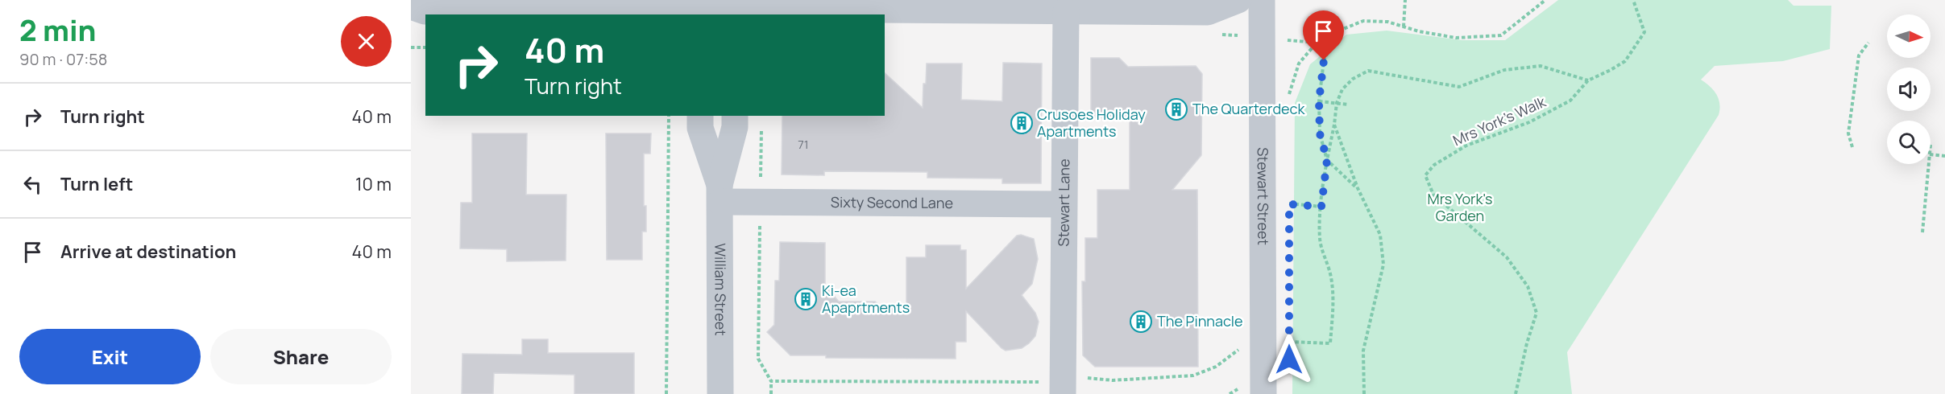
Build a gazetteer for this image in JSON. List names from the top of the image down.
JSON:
{
  "streets": {
    "street": [
      "Stewart Street",
      "Sixty Second Lane",
      "Stewart Lane",
      "William Street"
    ],
    "path": ["Mrs York's Walk"]
  },
  "crossings": [
    ["Sixty Second Lane", "Stewart Lane"],
    ["Sixty Second Lane", "William Street"]
  ],
  "parks": ["Mrs York's Garden"],
  "places": {
    "building": [
      "The Quarterdeck",
      "Crusoes Holiday Apartments",
      "Ki-ea Apaprtments",
      "The Pinnacle"
    ]
  },
  "house_numbers": ["71"],
  "north": "right",
  "page": {
    "heading": ["2 min", "90 m · 07:58"],
    "turn": ["40 m", "Turn right"],
    "list": [
      {
        "name": "Turn right",
        "value": "40 m"
      },
      {
        "name": "Turn left",
        "value": "10 m"
      },
      {
        "name": "Arrive at destination",
        "value": "40 m"
      }
    ],
    "buttons": ["Exit", "Share"]
  }
}
